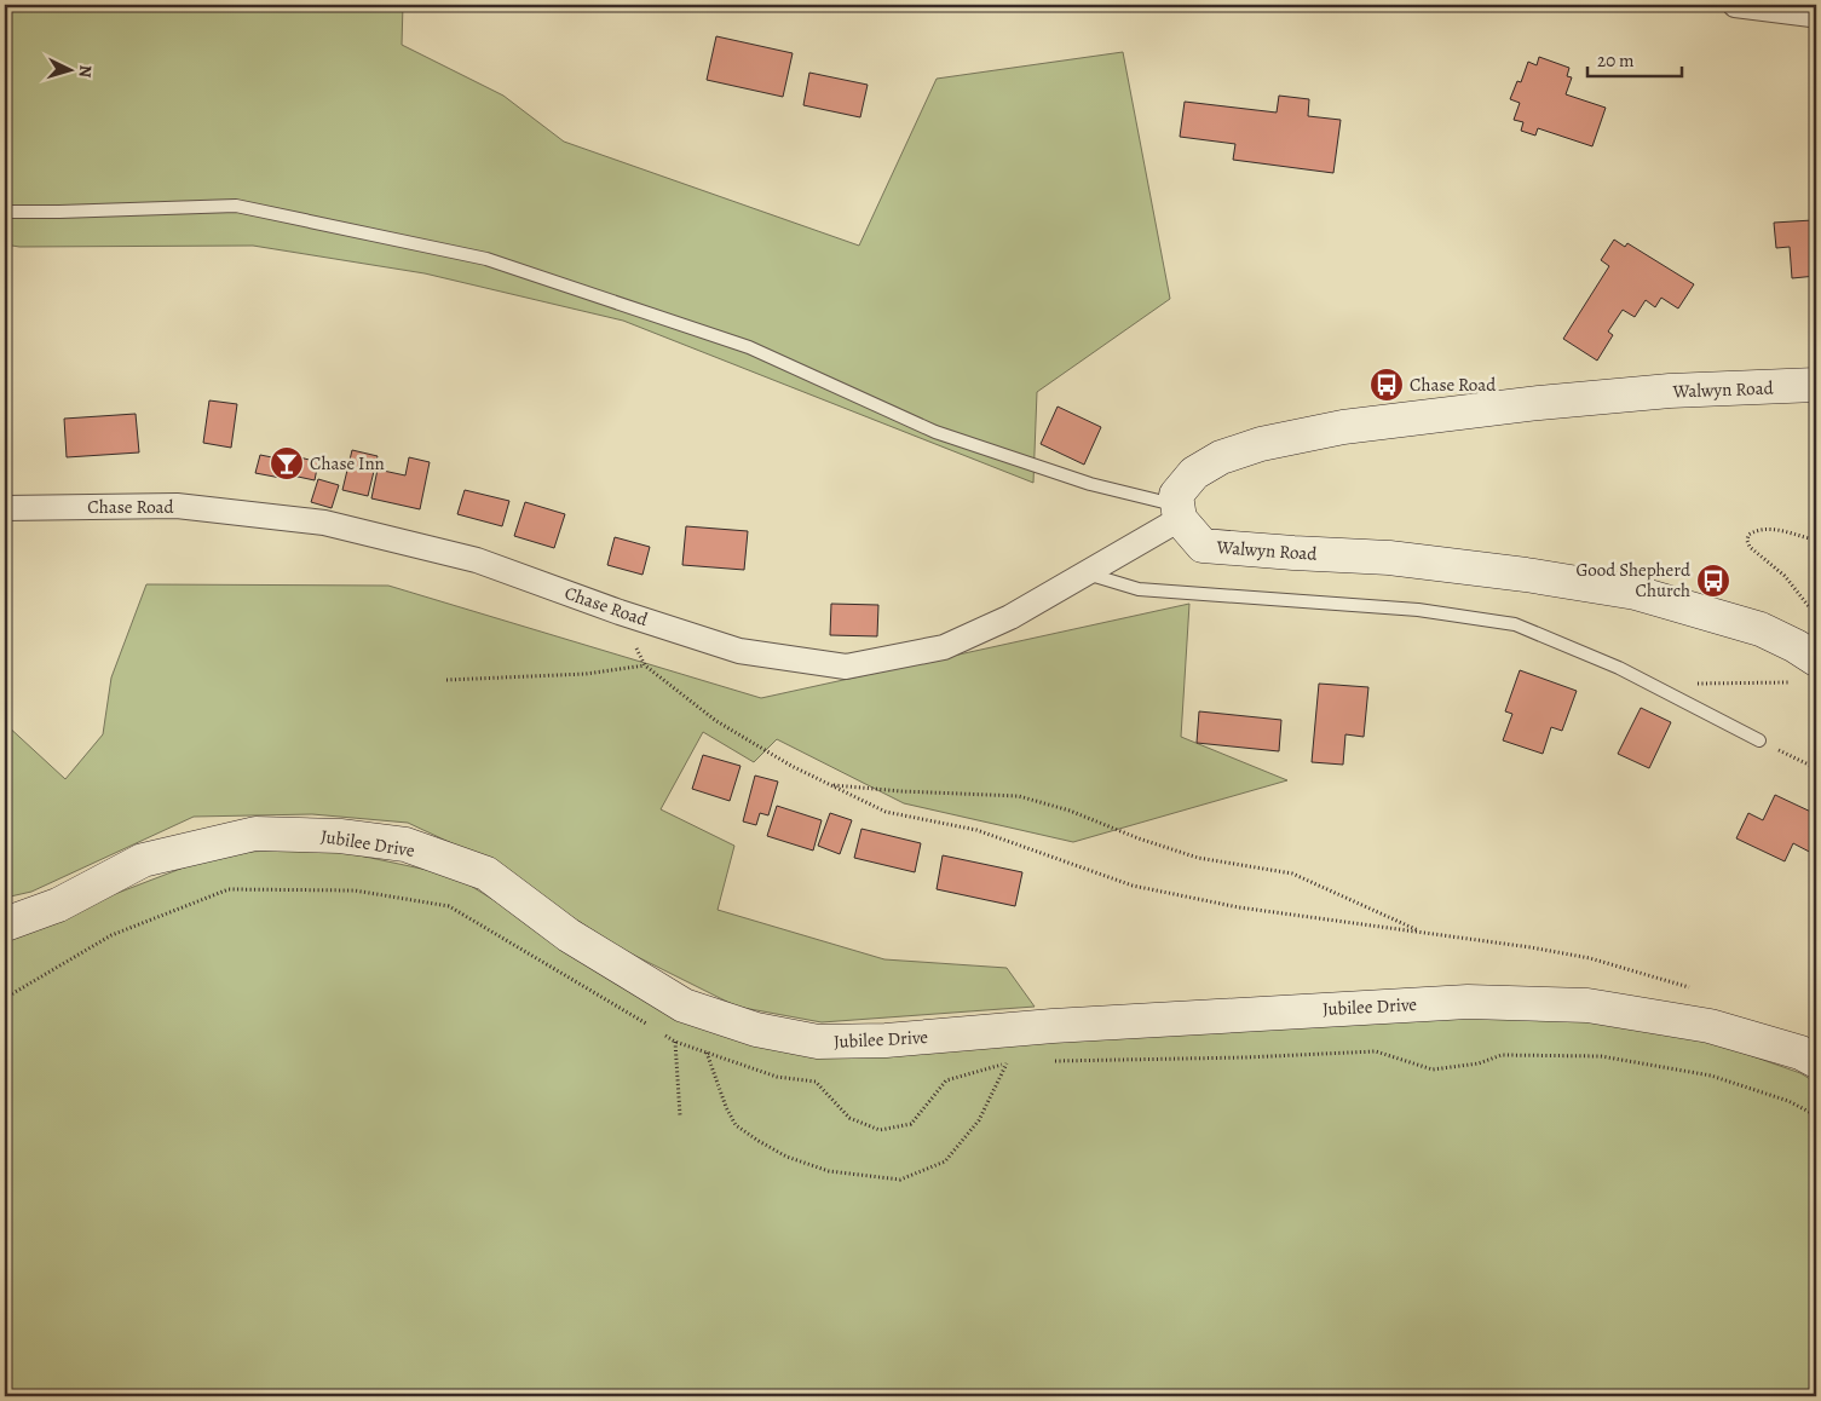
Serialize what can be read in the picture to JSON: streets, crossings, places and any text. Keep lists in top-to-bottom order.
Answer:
{
  "streets": {
    "main road": ["Walwyn Road", "Jubilee Drive"],
    "street": ["Chase Road"]
  },
  "crossings": [
    ["Walwyn Road", "Chase Road"]
  ],
  "places": {
    "bus stop": ["Chase Road", "Good Shepherd Church"],
    "bar": ["Chase Inn"]
  },
  "scale_bar": "20 m",
  "north": "right"
}
